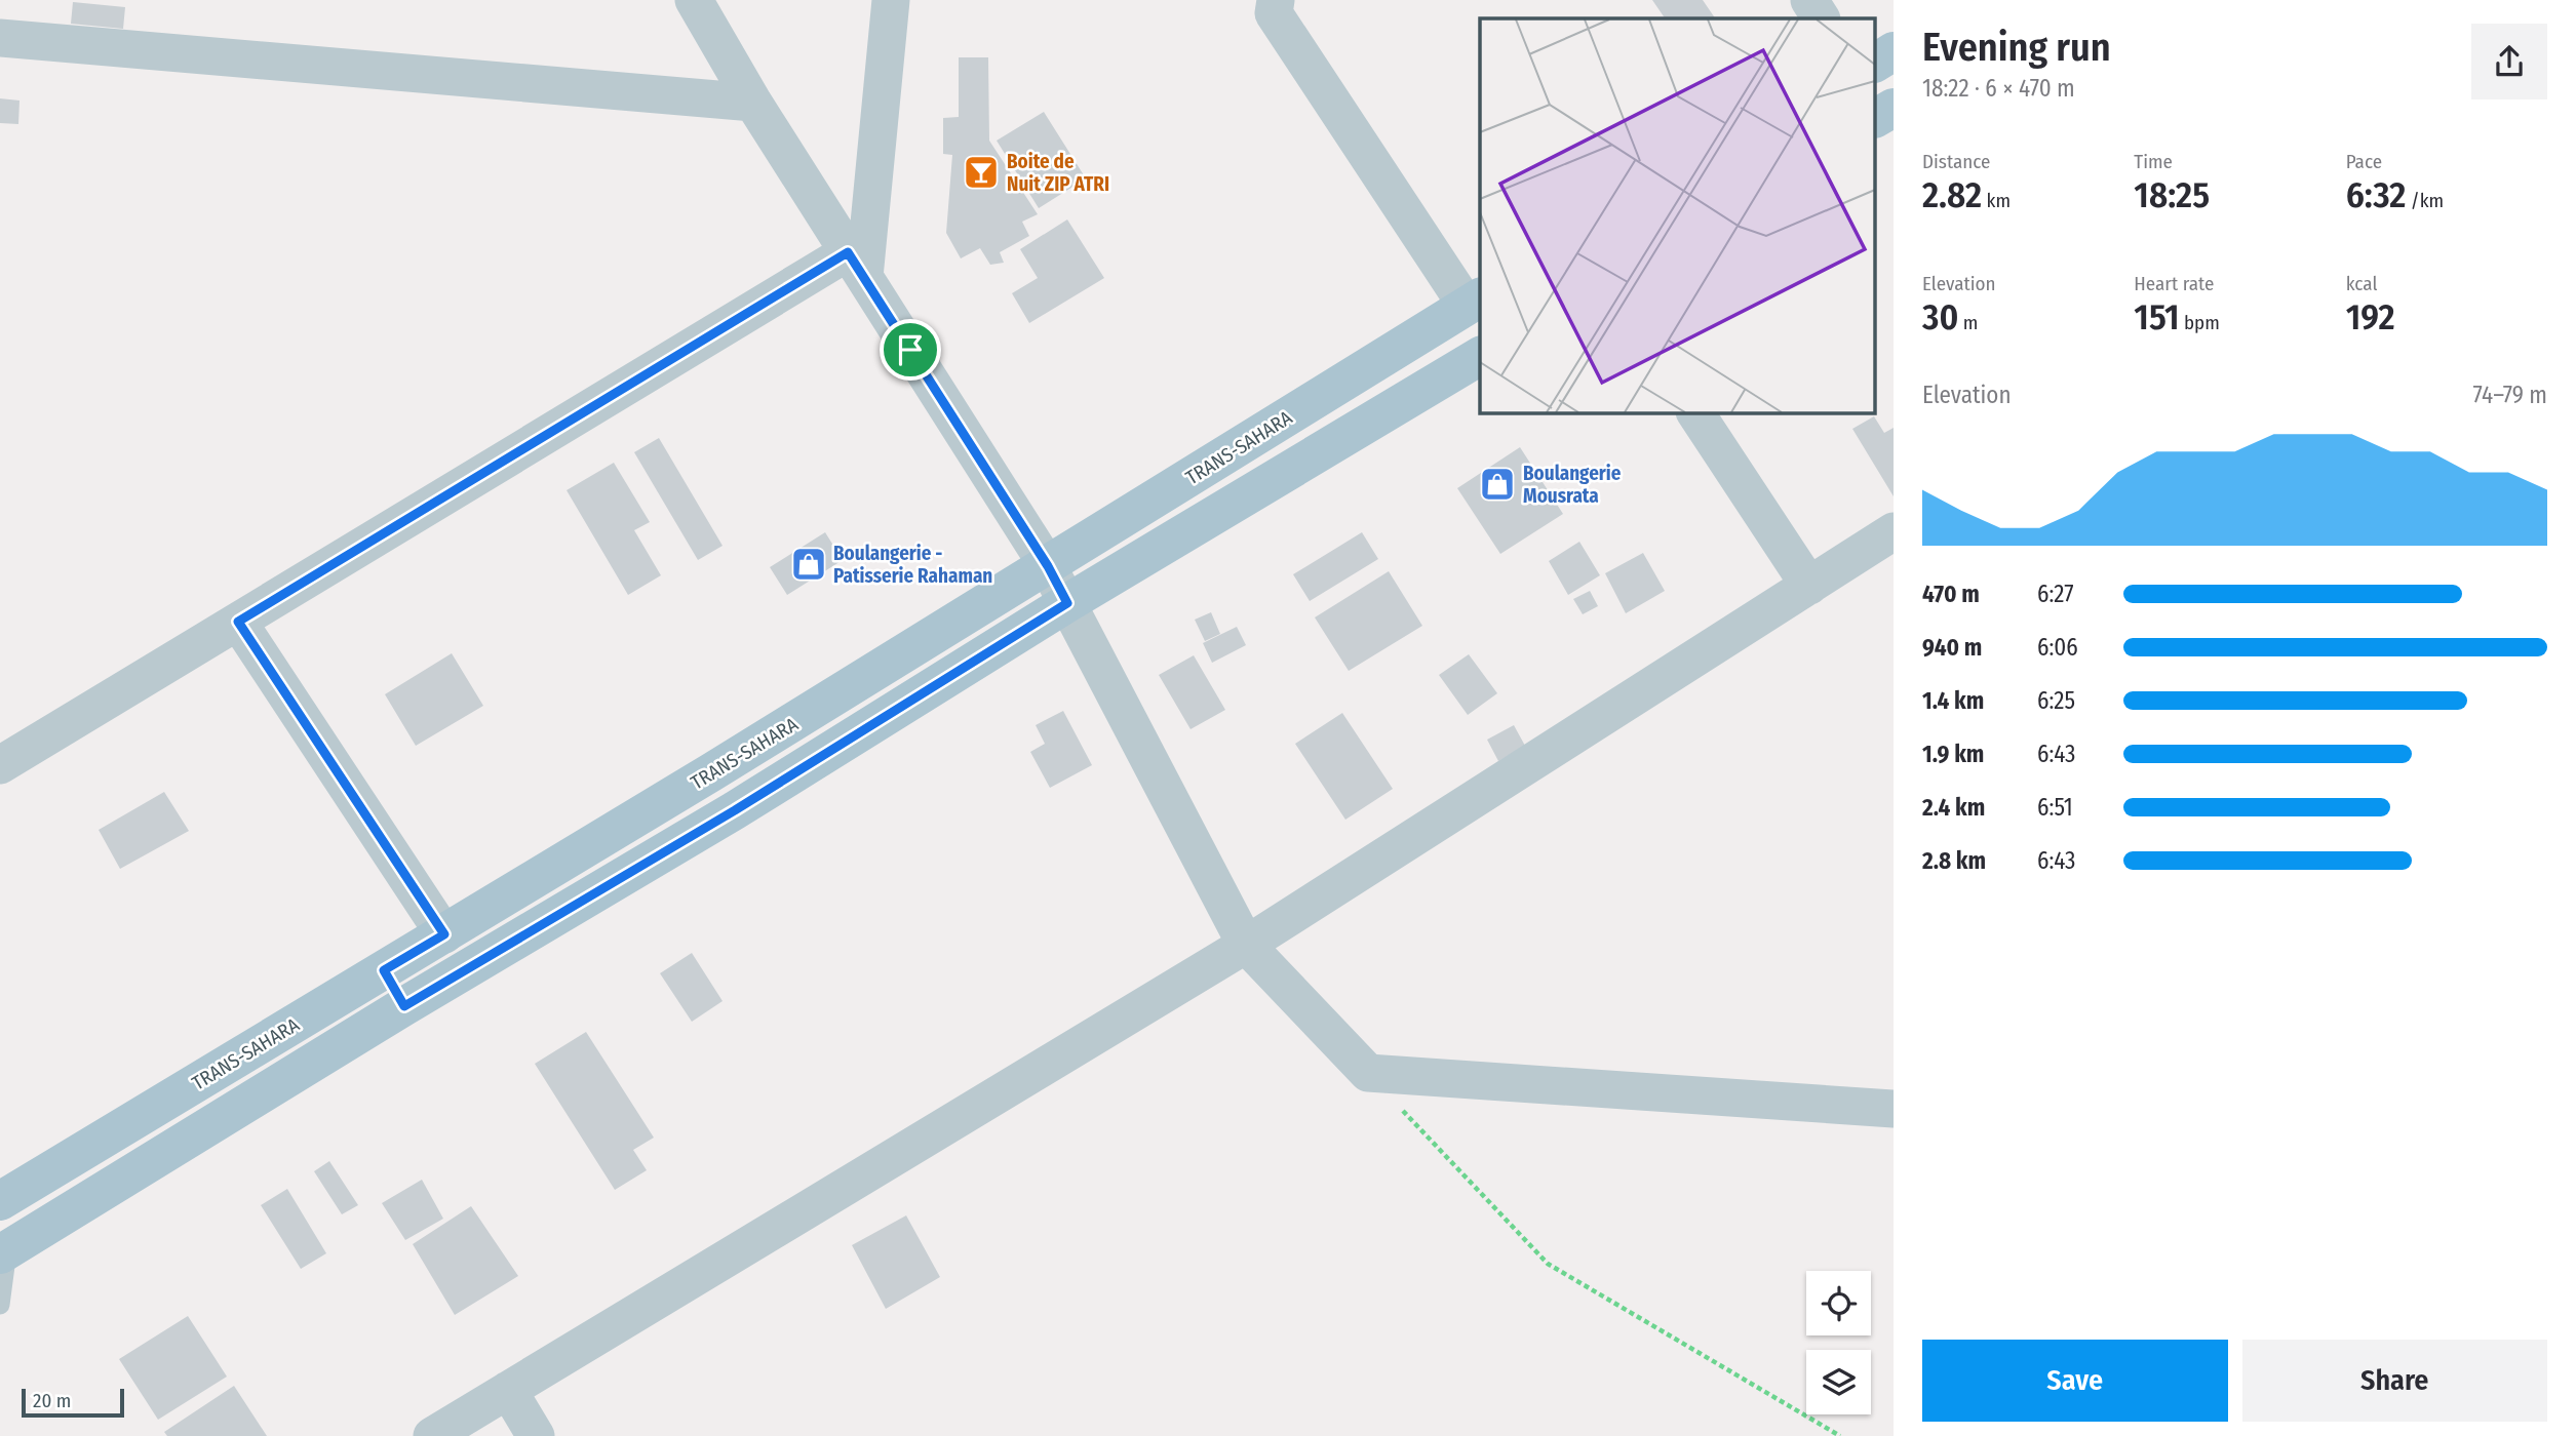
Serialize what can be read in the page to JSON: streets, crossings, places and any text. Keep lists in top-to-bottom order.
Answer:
{
  "streets": {
    "main road": ["TRANS-SAHARA"]
  },
  "places": {
    "bar": ["Boite de Nuit ZIP ATRI"],
    "shop": ["Boulangerie Mousrata", "Boulangerie - Patisserie Rahaman"]
  },
  "scale_bar": "20 m",
  "page": {
    "heading": ["Evening run", "18:22 · 6 × 470 m"],
    "stats": [
      ["Distance", "2.82 km"],
      ["Time", "18:25"],
      ["Pace", "6:32 /km"],
      ["Elevation", "30 m"],
      ["Heart rate", "151 bpm"],
      ["kcal", "192"]
    ],
    "chart": ["Elevation", "74–79 m"],
    "list": [
      {
        "name": "470 m",
        "note": "6:27"
      },
      {
        "name": "940 m",
        "note": "6:06"
      },
      {
        "name": "1.4 km",
        "note": "6:25"
      },
      {
        "name": "1.9 km",
        "note": "6:43"
      },
      {
        "name": "2.4 km",
        "note": "6:51"
      },
      {
        "name": "2.8 km",
        "note": "6:43"
      }
    ],
    "buttons": ["Save", "Share"],
    "scale": "20 m"
  }
}
